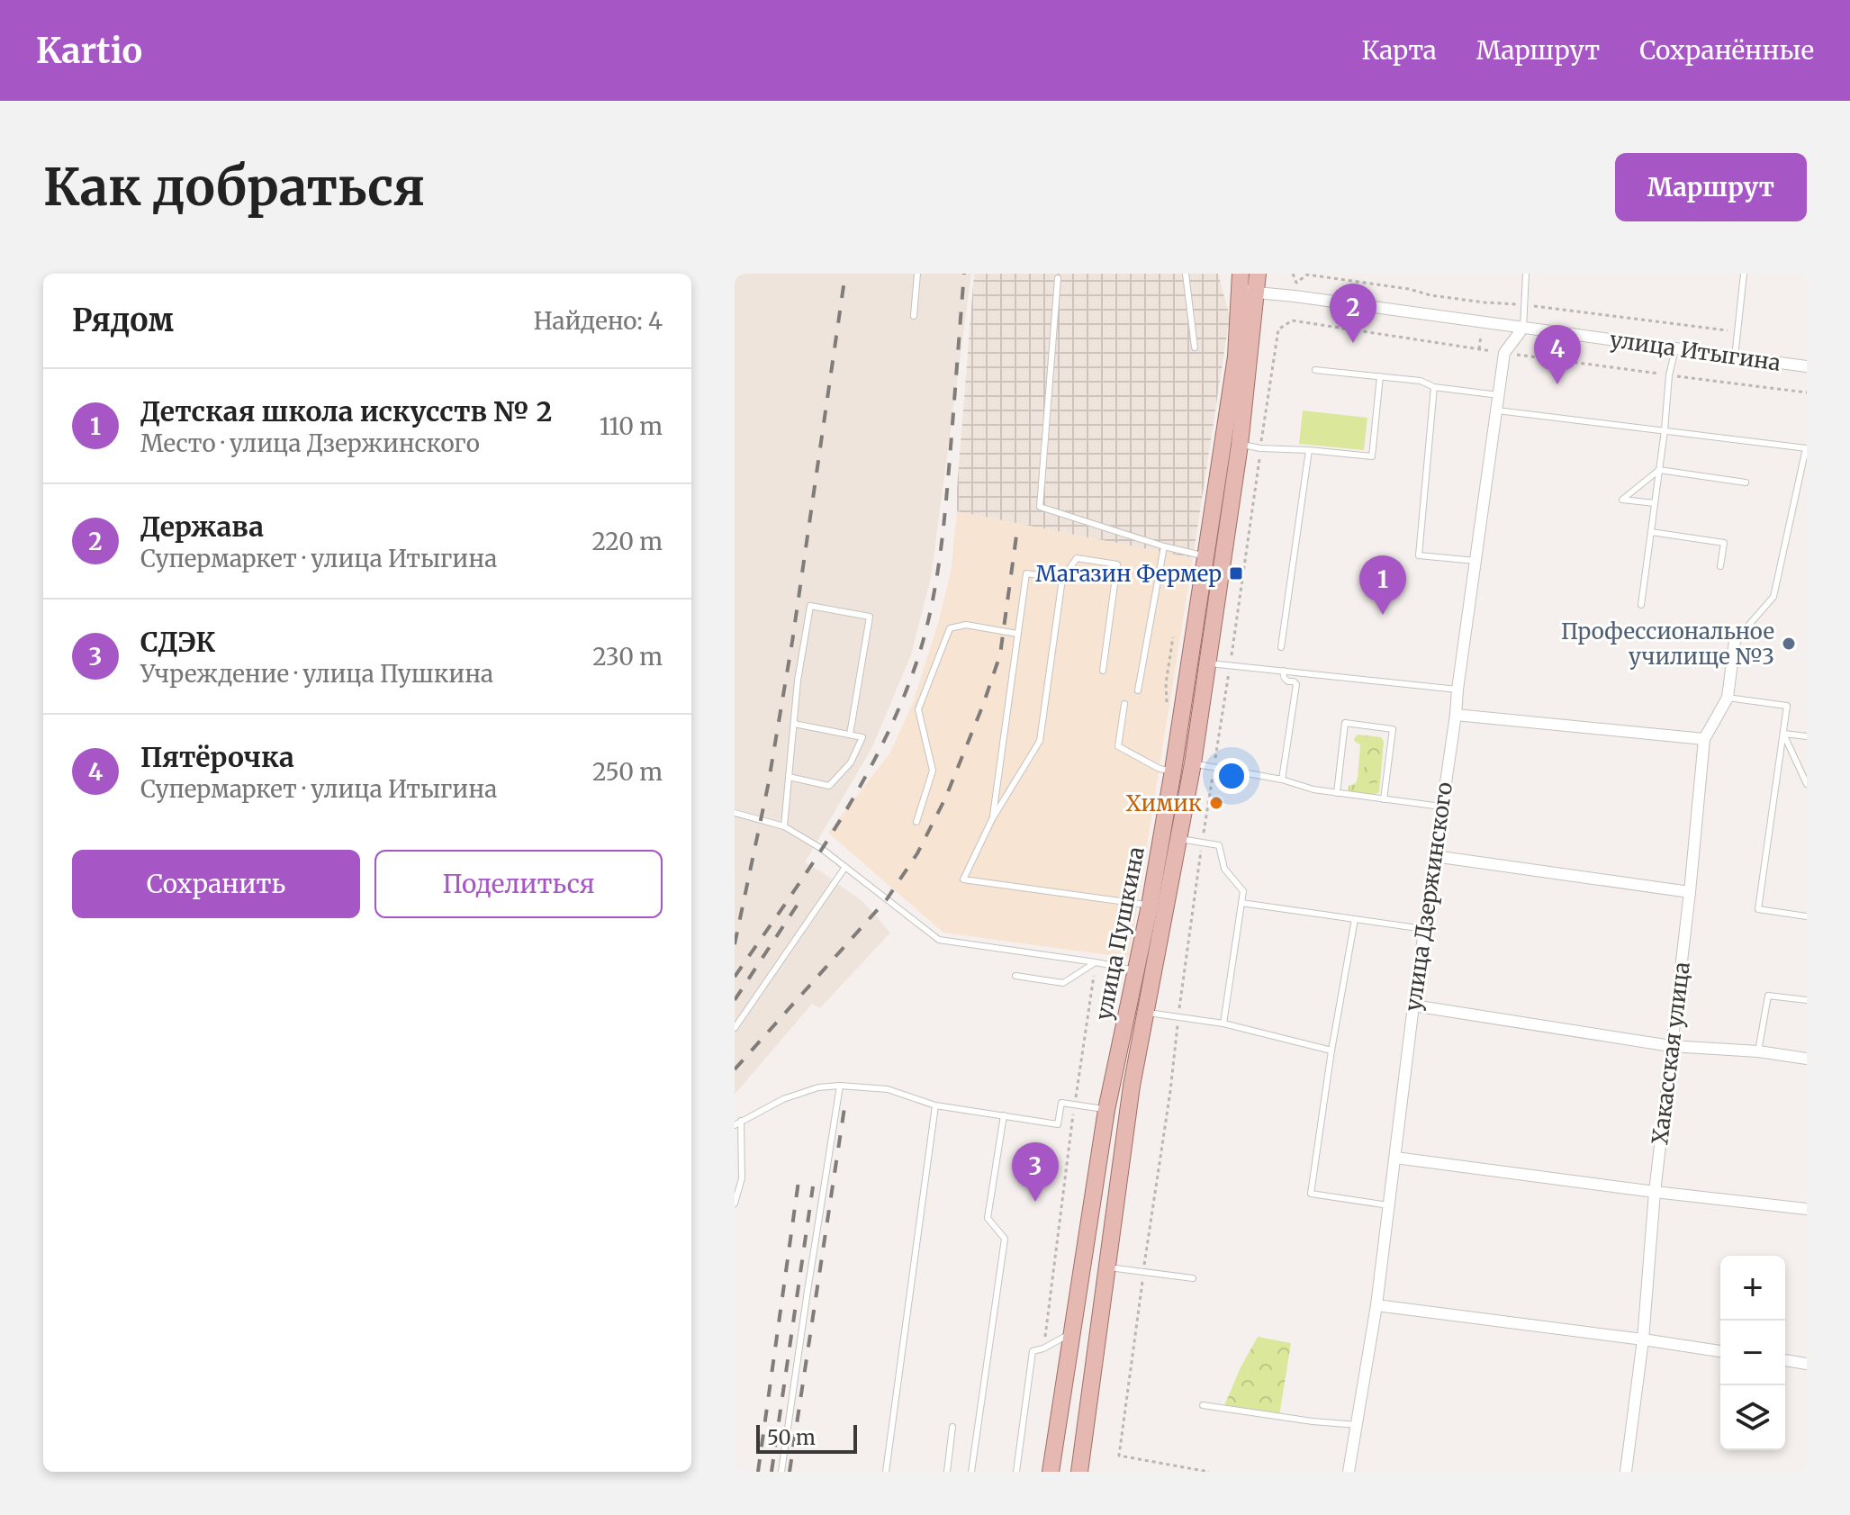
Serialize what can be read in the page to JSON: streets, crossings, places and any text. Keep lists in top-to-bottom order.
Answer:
{
  "streets": {
    "main road": ["улица Пушкина"],
    "street": ["улица Итыгина", "улица Дзержинского", "Хакасская улица"]
  },
  "crossings": [
    ["улица Итыгина", "улица Дзержинского"],
    ["улица Итыгина", "улица Пушкина"]
  ],
  "places": {
    "transit": ["Магазин Фермер"],
    "other": ["Профессиональное училище №3", "Химик"]
  },
  "scale_bar": "50 m",
  "page": {
    "header": "Kartio",
    "nav": ["Карта", "Маршрут", "Сохранённые"],
    "buttons": [
      "Маршрут",
      ["Сохранить", "Поделиться"]
    ],
    "title": "Как добраться",
    "heading": ["Рядом", "Найдено: 4"],
    "pins": [
      "2",
      "4",
      "1",
      "3"
    ],
    "list": [
      {
        "mark": "1",
        "name": "Детская школа искусств № 2",
        "note": "Место · улица Дзержинского",
        "value": "110 m"
      },
      {
        "mark": "2",
        "name": "Держава",
        "note": "Супермаркет · улица Итыгина",
        "value": "220 m"
      },
      {
        "mark": "3",
        "name": "СДЭК",
        "note": "Учреждение · улица Пушкина",
        "value": "230 m"
      },
      {
        "mark": "4",
        "name": "Пятёрочка",
        "note": "Супермаркет · улица Итыгина",
        "value": "250 m"
      }
    ],
    "map_buttons": ["+", "−"],
    "scale": "50 m"
  }
}
